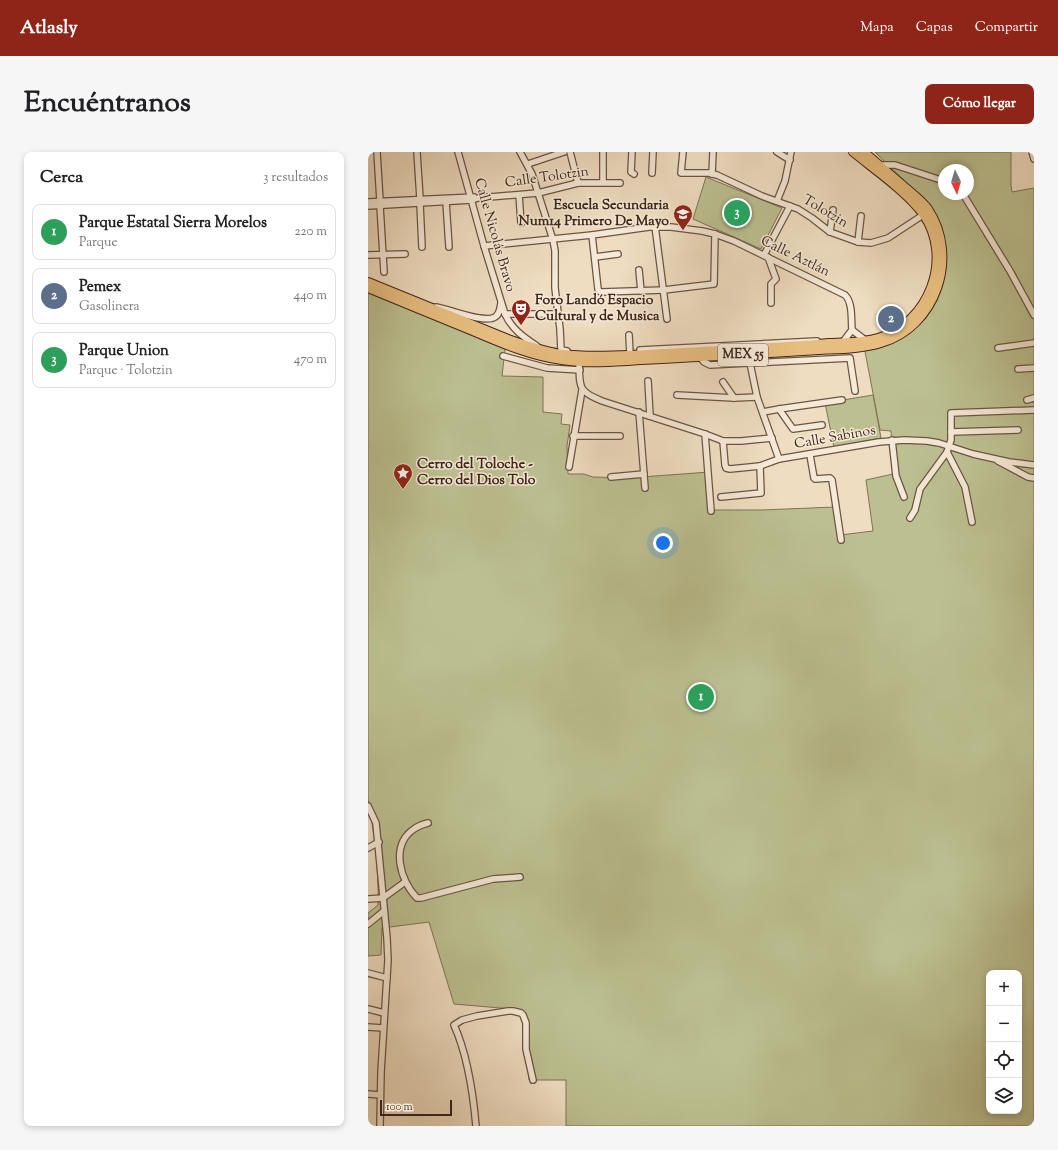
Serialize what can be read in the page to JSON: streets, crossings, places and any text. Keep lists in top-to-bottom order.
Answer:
{
  "streets": {
    "highway": ["MEX 55"],
    "street": [
      "Calle Tolotzin",
      "Tolotzin",
      "Calle Nicolás Bravo",
      "Calle Aztlán",
      "Calle Sabinos"
    ]
  },
  "crossings": [
    ["Calle Tolotzin", "Calle Nicolás Bravo"],
    ["Tolotzin", "MEX 55"],
    ["Calle Nicolás Bravo", "Calle Aztlán"],
    ["Calle Nicolás Bravo", "MEX 55"]
  ],
  "places": {
    "school or university": ["Escuela Secundaria Num14 Primero De Mayo"],
    "theatre": ["Foro Landó Espacio Cultural y de Musica"],
    "place": ["Cerro del Toloche - Cerro del Dios Tolo"]
  },
  "scale_bar": "100 m",
  "north": "bottom",
  "page": {
    "header": "Atlasly",
    "nav": ["Mapa", "Capas", "Compartir"],
    "title": "Encuéntranos",
    "buttons": "Cómo llegar",
    "heading": ["Cerca", "3 resultados"],
    "pins": ["3", "2", "1"],
    "list": [
      {
        "mark": "1",
        "name": "Parque Estatal Sierra Morelos",
        "note": "Parque",
        "value": "220 m"
      },
      {
        "mark": "2",
        "name": "Pemex",
        "note": "Gasolinera",
        "value": "440 m"
      },
      {
        "mark": "3",
        "name": "Parque Union",
        "note": "Parque · Tolotzin",
        "value": "470 m"
      }
    ],
    "map_buttons": ["+", "−"],
    "scale": "100 m"
  }
}
